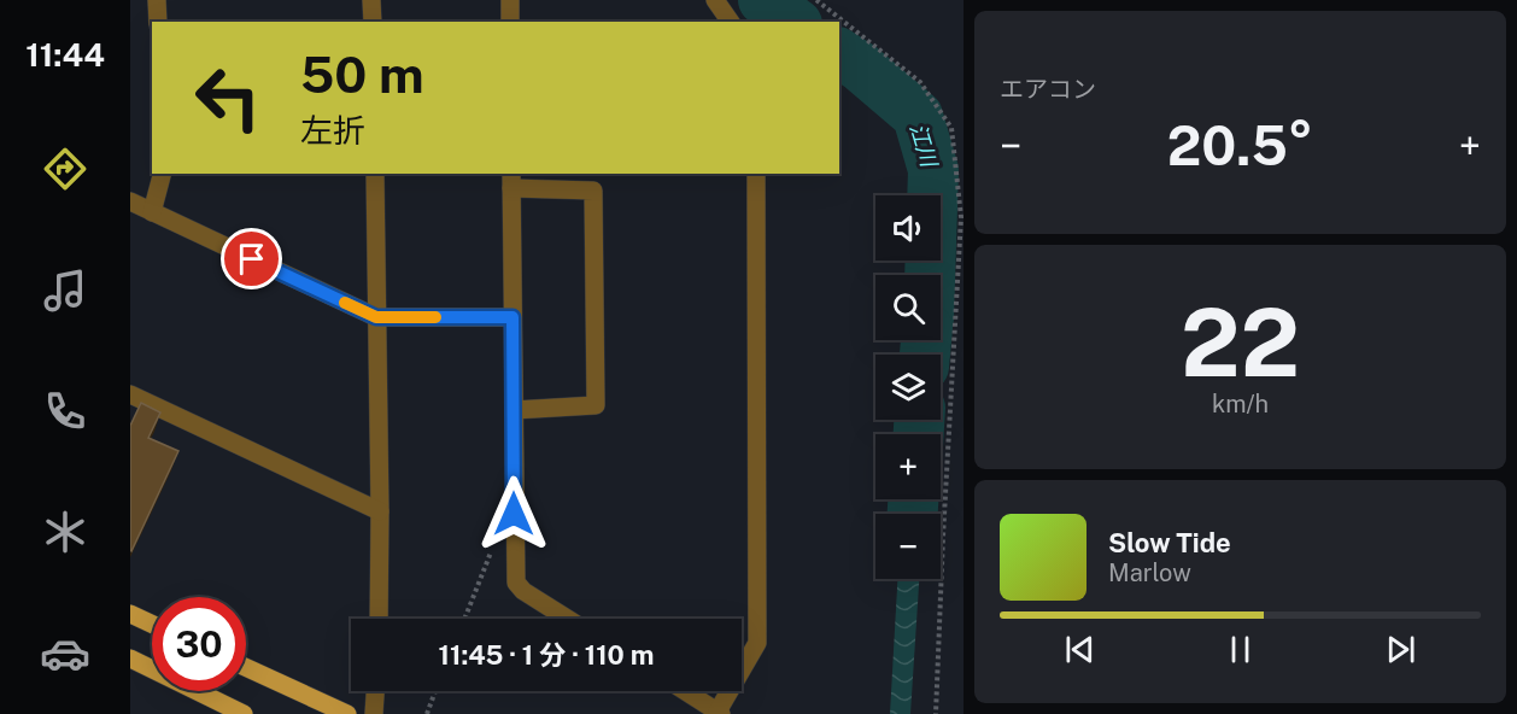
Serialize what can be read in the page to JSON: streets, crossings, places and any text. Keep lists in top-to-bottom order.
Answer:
{
  "water": ["江川"],
  "page": {
    "tabs": "11:44",
    "tile": [
      "エアコン",
      ["22", "km/h"]
    ],
    "turn": ["50 m", "左折"],
    "heat": ["−", "20.5°", "+"],
    "map_buttons": ["+", "−"],
    "song": ["Slow Tide", "Marlow"],
    "limit": "30",
    "trip": "11:45 · 1 分 · 110 m"
  }
}
